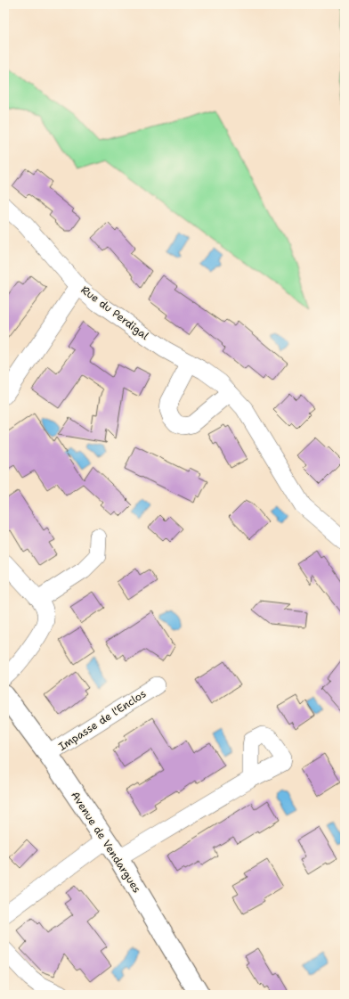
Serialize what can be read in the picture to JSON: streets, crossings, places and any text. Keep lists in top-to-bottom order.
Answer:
{
  "streets": {
    "street": ["Rue du Perdigal", "Impasse de l'Enclos", "Avenue de Vendargues"]
  },
  "crossings": [
    ["Impasse de l'Enclos", "Avenue de Vendargues"]
  ]
}
